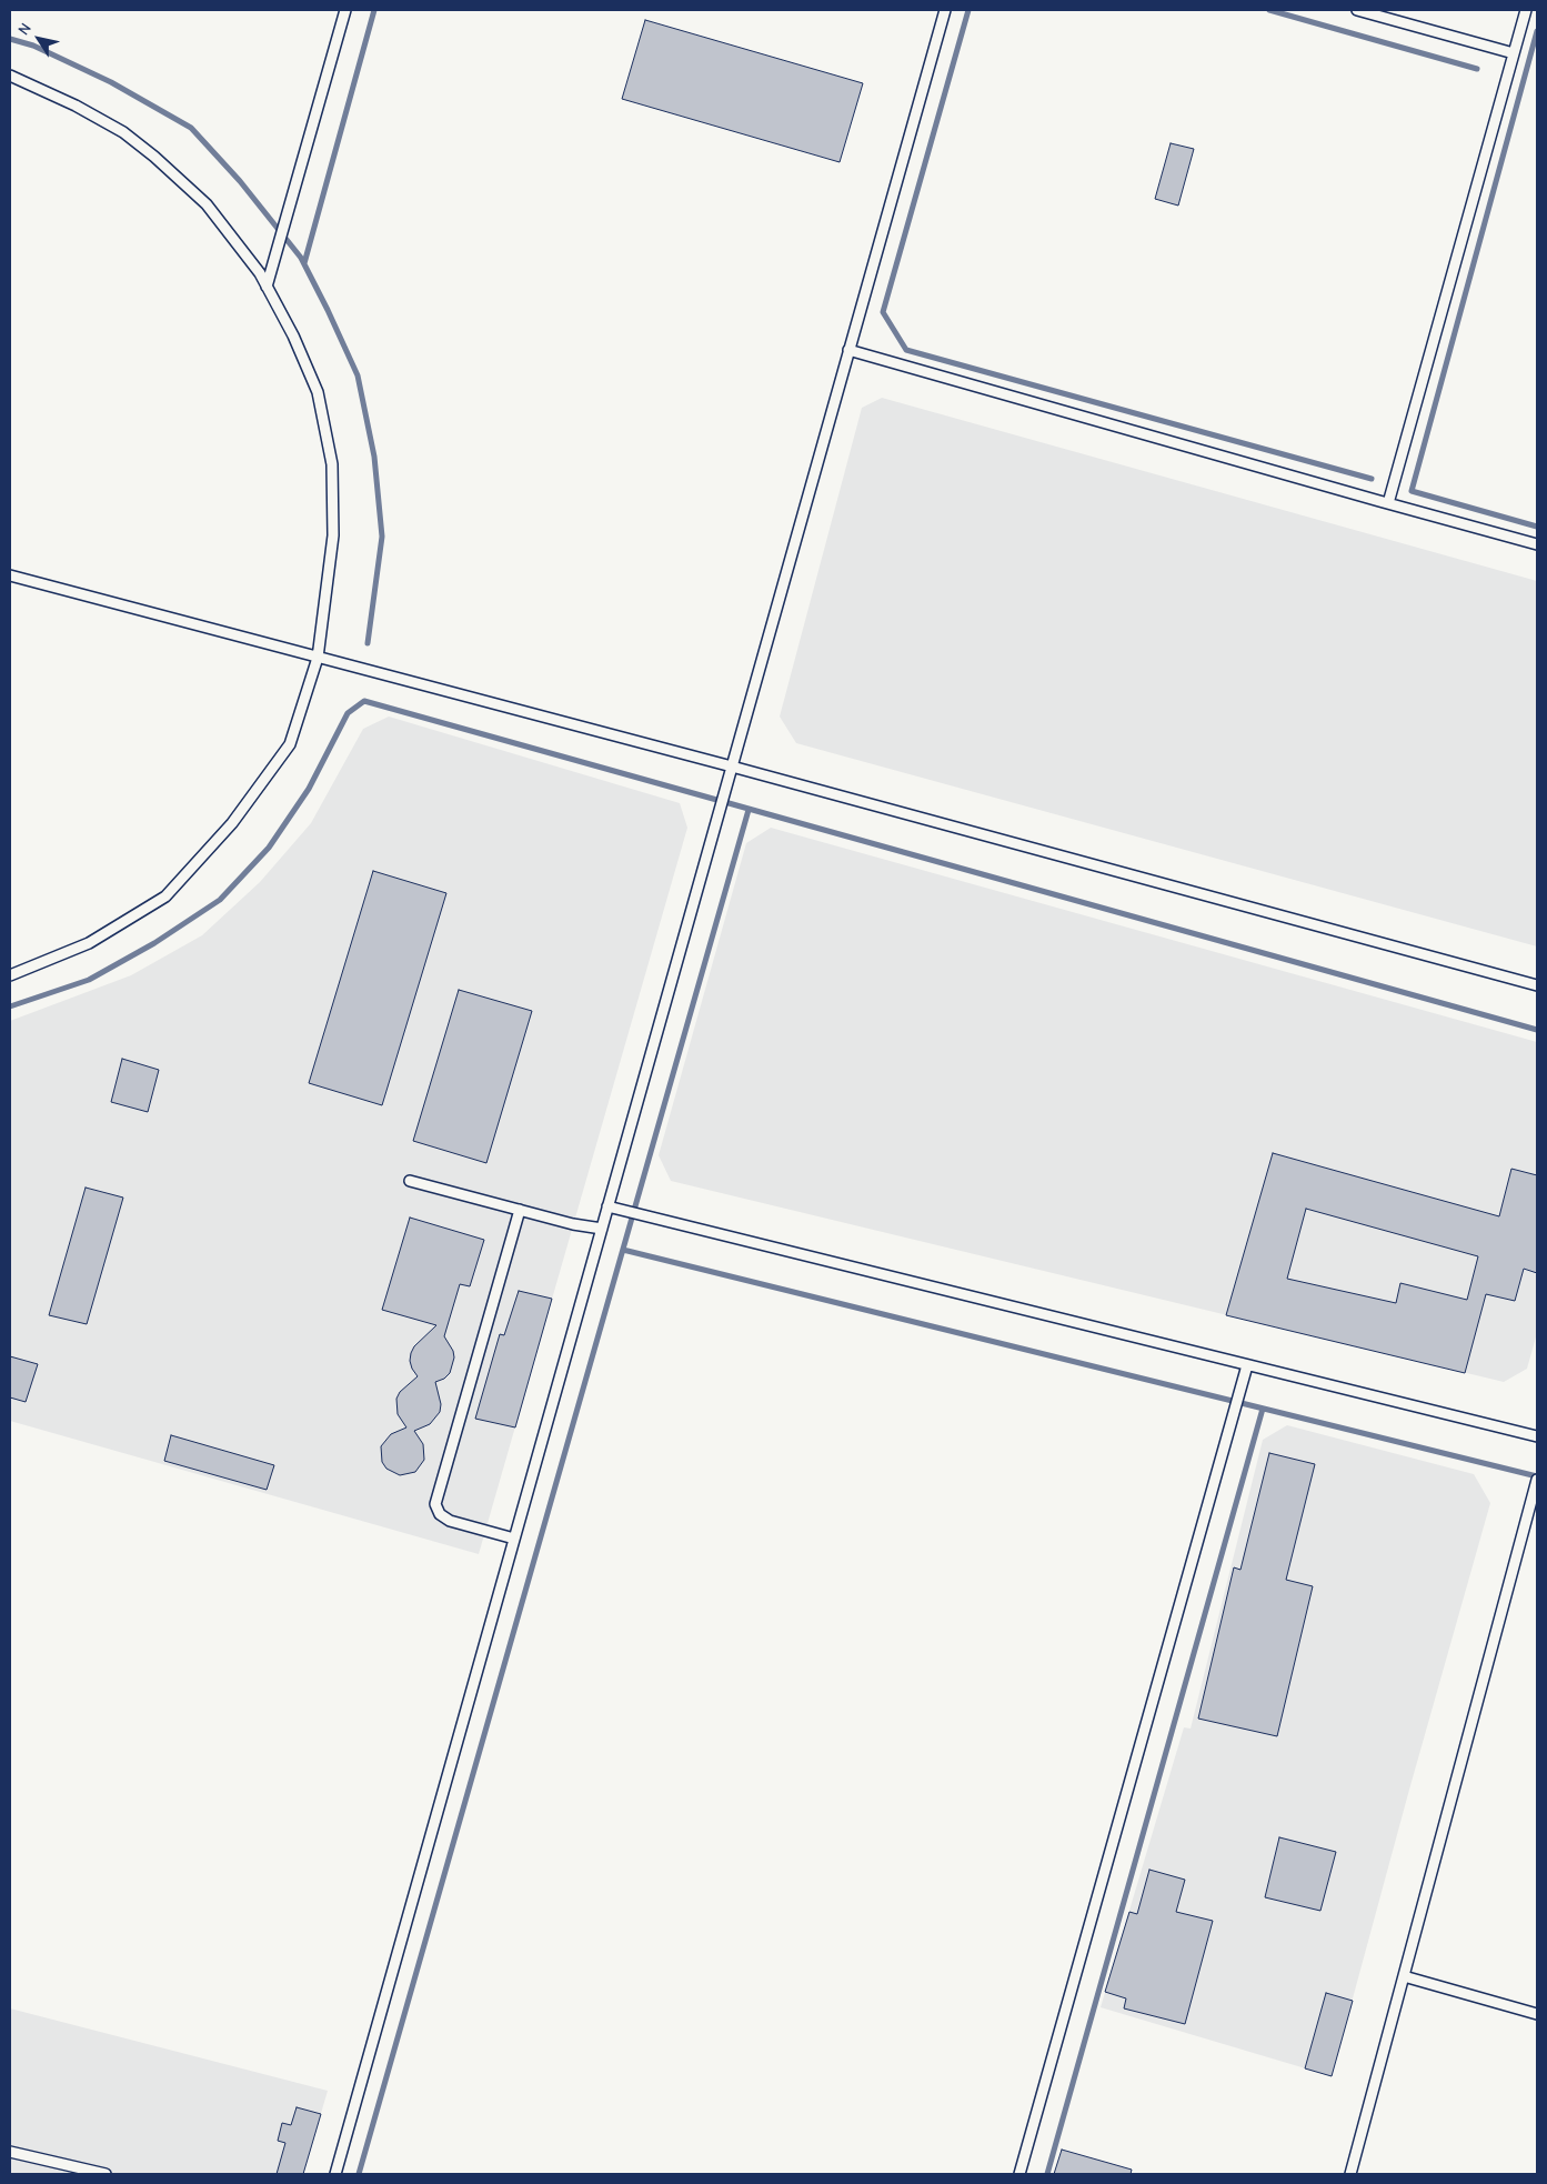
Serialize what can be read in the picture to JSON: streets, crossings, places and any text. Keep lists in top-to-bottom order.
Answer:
{
  "north": "top left"
}
